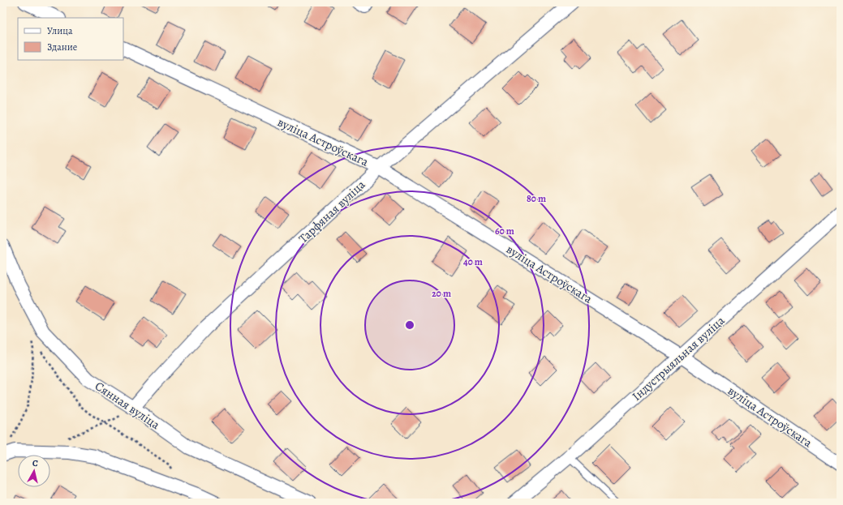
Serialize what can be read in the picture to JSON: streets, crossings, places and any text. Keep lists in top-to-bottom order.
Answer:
{
  "streets": {
    "street": [
      "вуліца Астроўскага",
      "Тарфяная вуліца",
      "Індустрыяльная вуліца",
      "Сянная вуліца"
    ]
  },
  "crossings": [
    ["вуліца Астроўскага", "Тарфяная вуліца"],
    ["вуліца Астроўскага", "Індустрыяльная вуліца"],
    ["Тарфяная вуліца", "Сянная вуліца"]
  ],
  "legend": ["Улица", "Здание"],
  "north": "top",
  "rings": [
    "80 m",
    "60 m",
    "40 m",
    "20 m"
  ]
}
